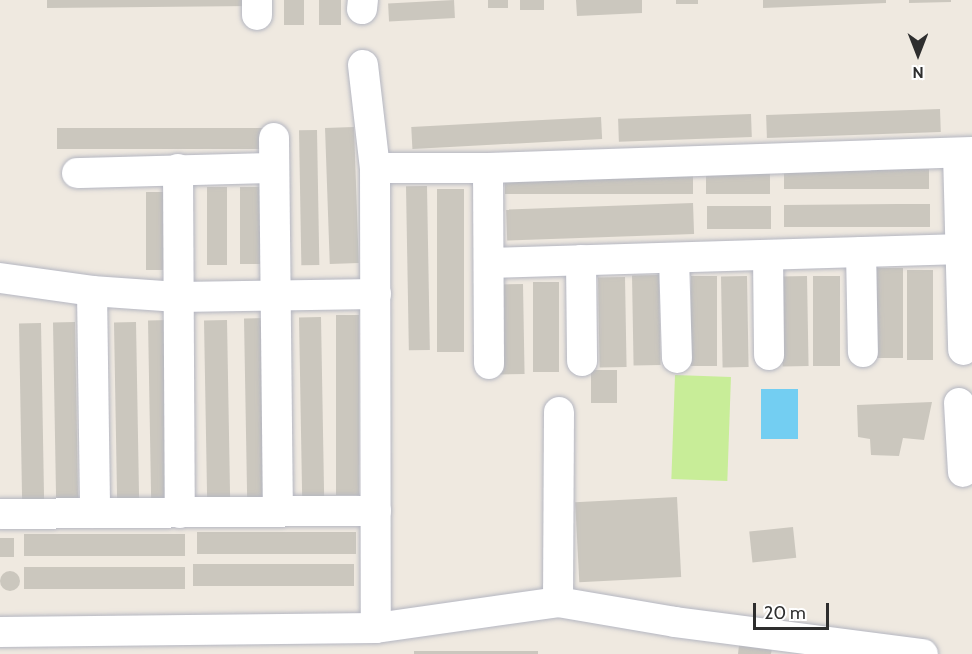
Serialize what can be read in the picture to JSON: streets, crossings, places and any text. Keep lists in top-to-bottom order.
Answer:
{
  "scale_bar": "20 m",
  "north": "bottom"
}
